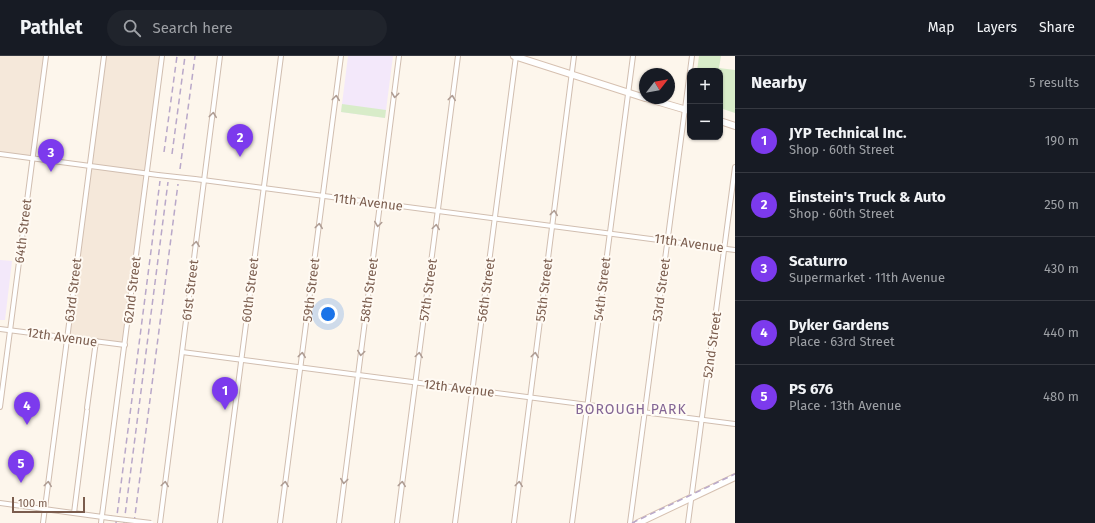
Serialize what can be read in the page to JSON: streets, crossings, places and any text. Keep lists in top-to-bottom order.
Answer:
{
  "streets": {
    "street": [
      "11th Avenue",
      "64th Street",
      "54th Street",
      "63rd Street",
      "62nd Street",
      "61st Street",
      "60th Street",
      "59th Street",
      "58th Street",
      "57th Street",
      "56th Street",
      "55th Street",
      "53rd Street",
      "12th Avenue",
      "52nd Street"
    ]
  },
  "crossings": [
    ["11th Avenue", "64th Street"],
    ["11th Avenue", "54th Street"],
    ["11th Avenue", "63rd Street"],
    ["11th Avenue", "62nd Street"],
    ["11th Avenue", "61st Street"],
    ["11th Avenue", "60th Street"],
    ["11th Avenue", "59th Street"],
    ["11th Avenue", "58th Street"],
    ["11th Avenue", "57th Street"],
    ["11th Avenue", "56th Street"],
    ["11th Avenue", "55th Street"],
    ["11th Avenue", "53rd Street"],
    ["11th Avenue", "52nd Street"],
    ["64th Street", "12th Avenue"],
    ["54th Street", "12th Avenue"],
    ["63rd Street", "12th Avenue"],
    ["62nd Street", "12th Avenue"],
    ["61st Street", "12th Avenue"],
    ["60th Street", "12th Avenue"],
    ["59th Street", "12th Avenue"],
    ["58th Street", "12th Avenue"],
    ["57th Street", "12th Avenue"],
    ["56th Street", "12th Avenue"],
    ["55th Street", "12th Avenue"],
    ["53rd Street", "12th Avenue"],
    ["12th Avenue", "52nd Street"]
  ],
  "one_way": [
    "61st Street",
    "59th Street",
    "58th Street",
    "57th Street",
    "55th Street"
  ],
  "districts": ["BOROUGH PARK"],
  "scale_bar": "100 m",
  "north": "top right",
  "page": {
    "header": "Pathlet",
    "search": "Search here",
    "nav": ["Map", "Layers", "Share"],
    "heading": ["Nearby", "5 results"],
    "map_buttons": ["+", "−"],
    "list": [
      {
        "mark": "1",
        "name": "JYP Technical Inc.",
        "note": "Shop · 60th Street",
        "value": "190 m"
      },
      {
        "mark": "2",
        "name": "Einstein's Truck & Auto",
        "note": "Shop · 60th Street",
        "value": "250 m"
      },
      {
        "mark": "3",
        "name": "Scaturro",
        "note": "Supermarket · 11th Avenue",
        "value": "430 m"
      },
      {
        "mark": "4",
        "name": "Dyker Gardens",
        "note": "Place · 63rd Street",
        "value": "440 m"
      },
      {
        "mark": "5",
        "name": "PS 676",
        "note": "Place · 13th Avenue",
        "value": "480 m"
      }
    ],
    "pins": [
      "2",
      "3",
      "1",
      "4",
      "5"
    ],
    "scale": "100 m"
  }
}
